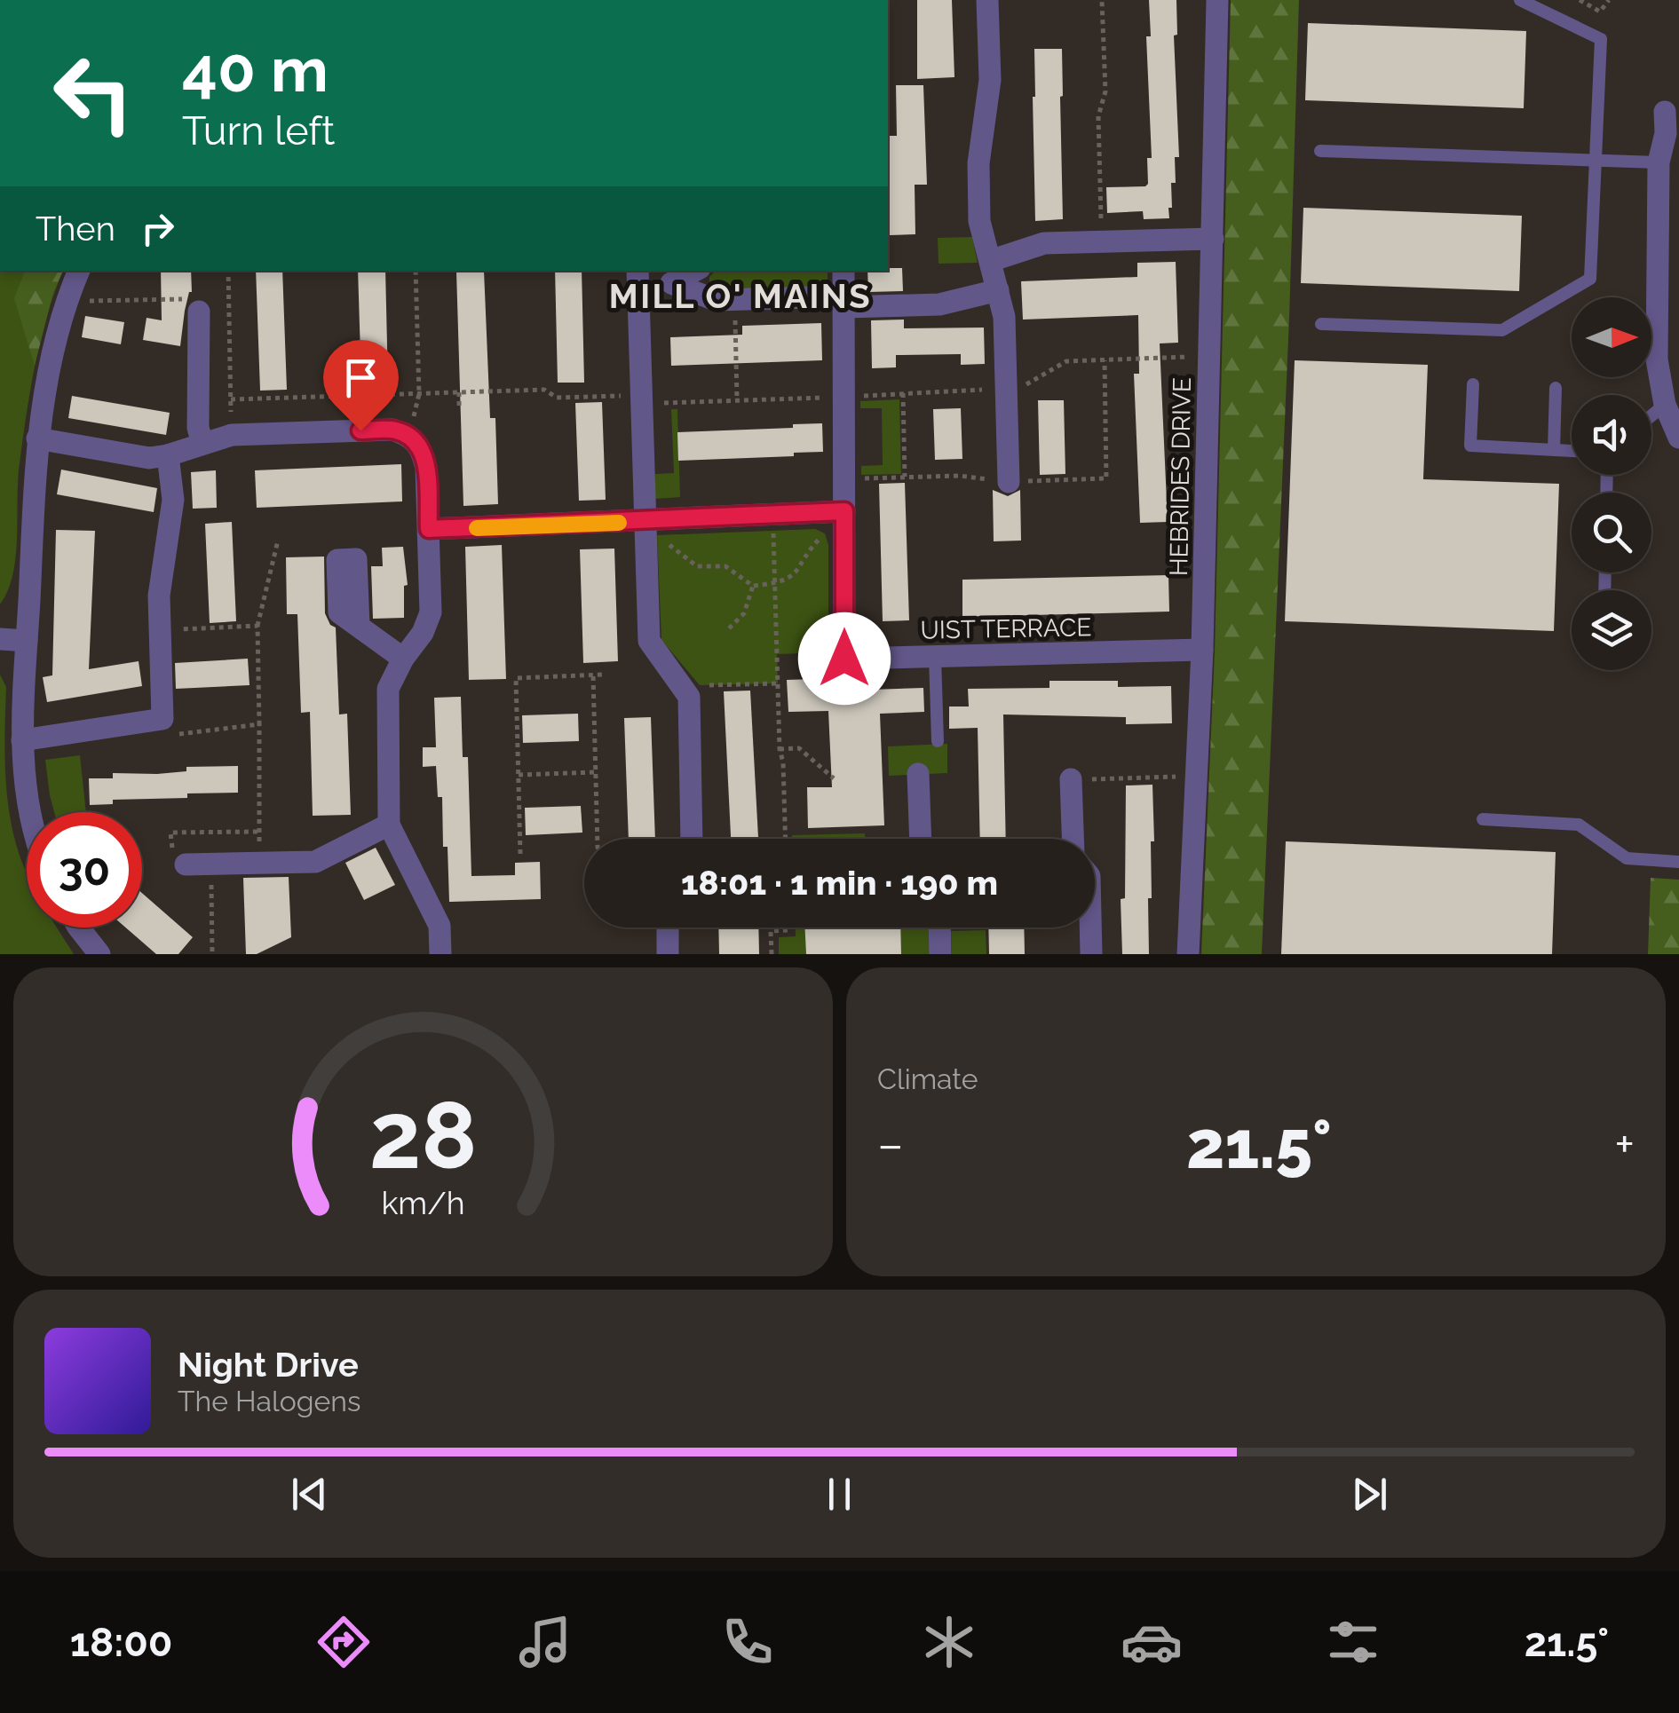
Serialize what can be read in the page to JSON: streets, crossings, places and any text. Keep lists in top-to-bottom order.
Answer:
{
  "streets": {
    "street": ["HEBRIDES DRIVE", "UIST TERRACE"]
  },
  "crossings": [
    ["HEBRIDES DRIVE", "UIST TERRACE"]
  ],
  "districts": ["MILL O' MAINS"],
  "north": "right",
  "page": {
    "turn": ["40 m", "Turn left"],
    "then": "Then",
    "limit": "30",
    "trip": "18:01 · 1 min · 190 m",
    "tile": "Climate",
    "heat": ["−", "21.5°", "+"],
    "song": ["Night Drive", "The Halogens"],
    "tabs": ["18:00", "21.5°"],
    "gauge": ["28", "km/h"]
  }
}
